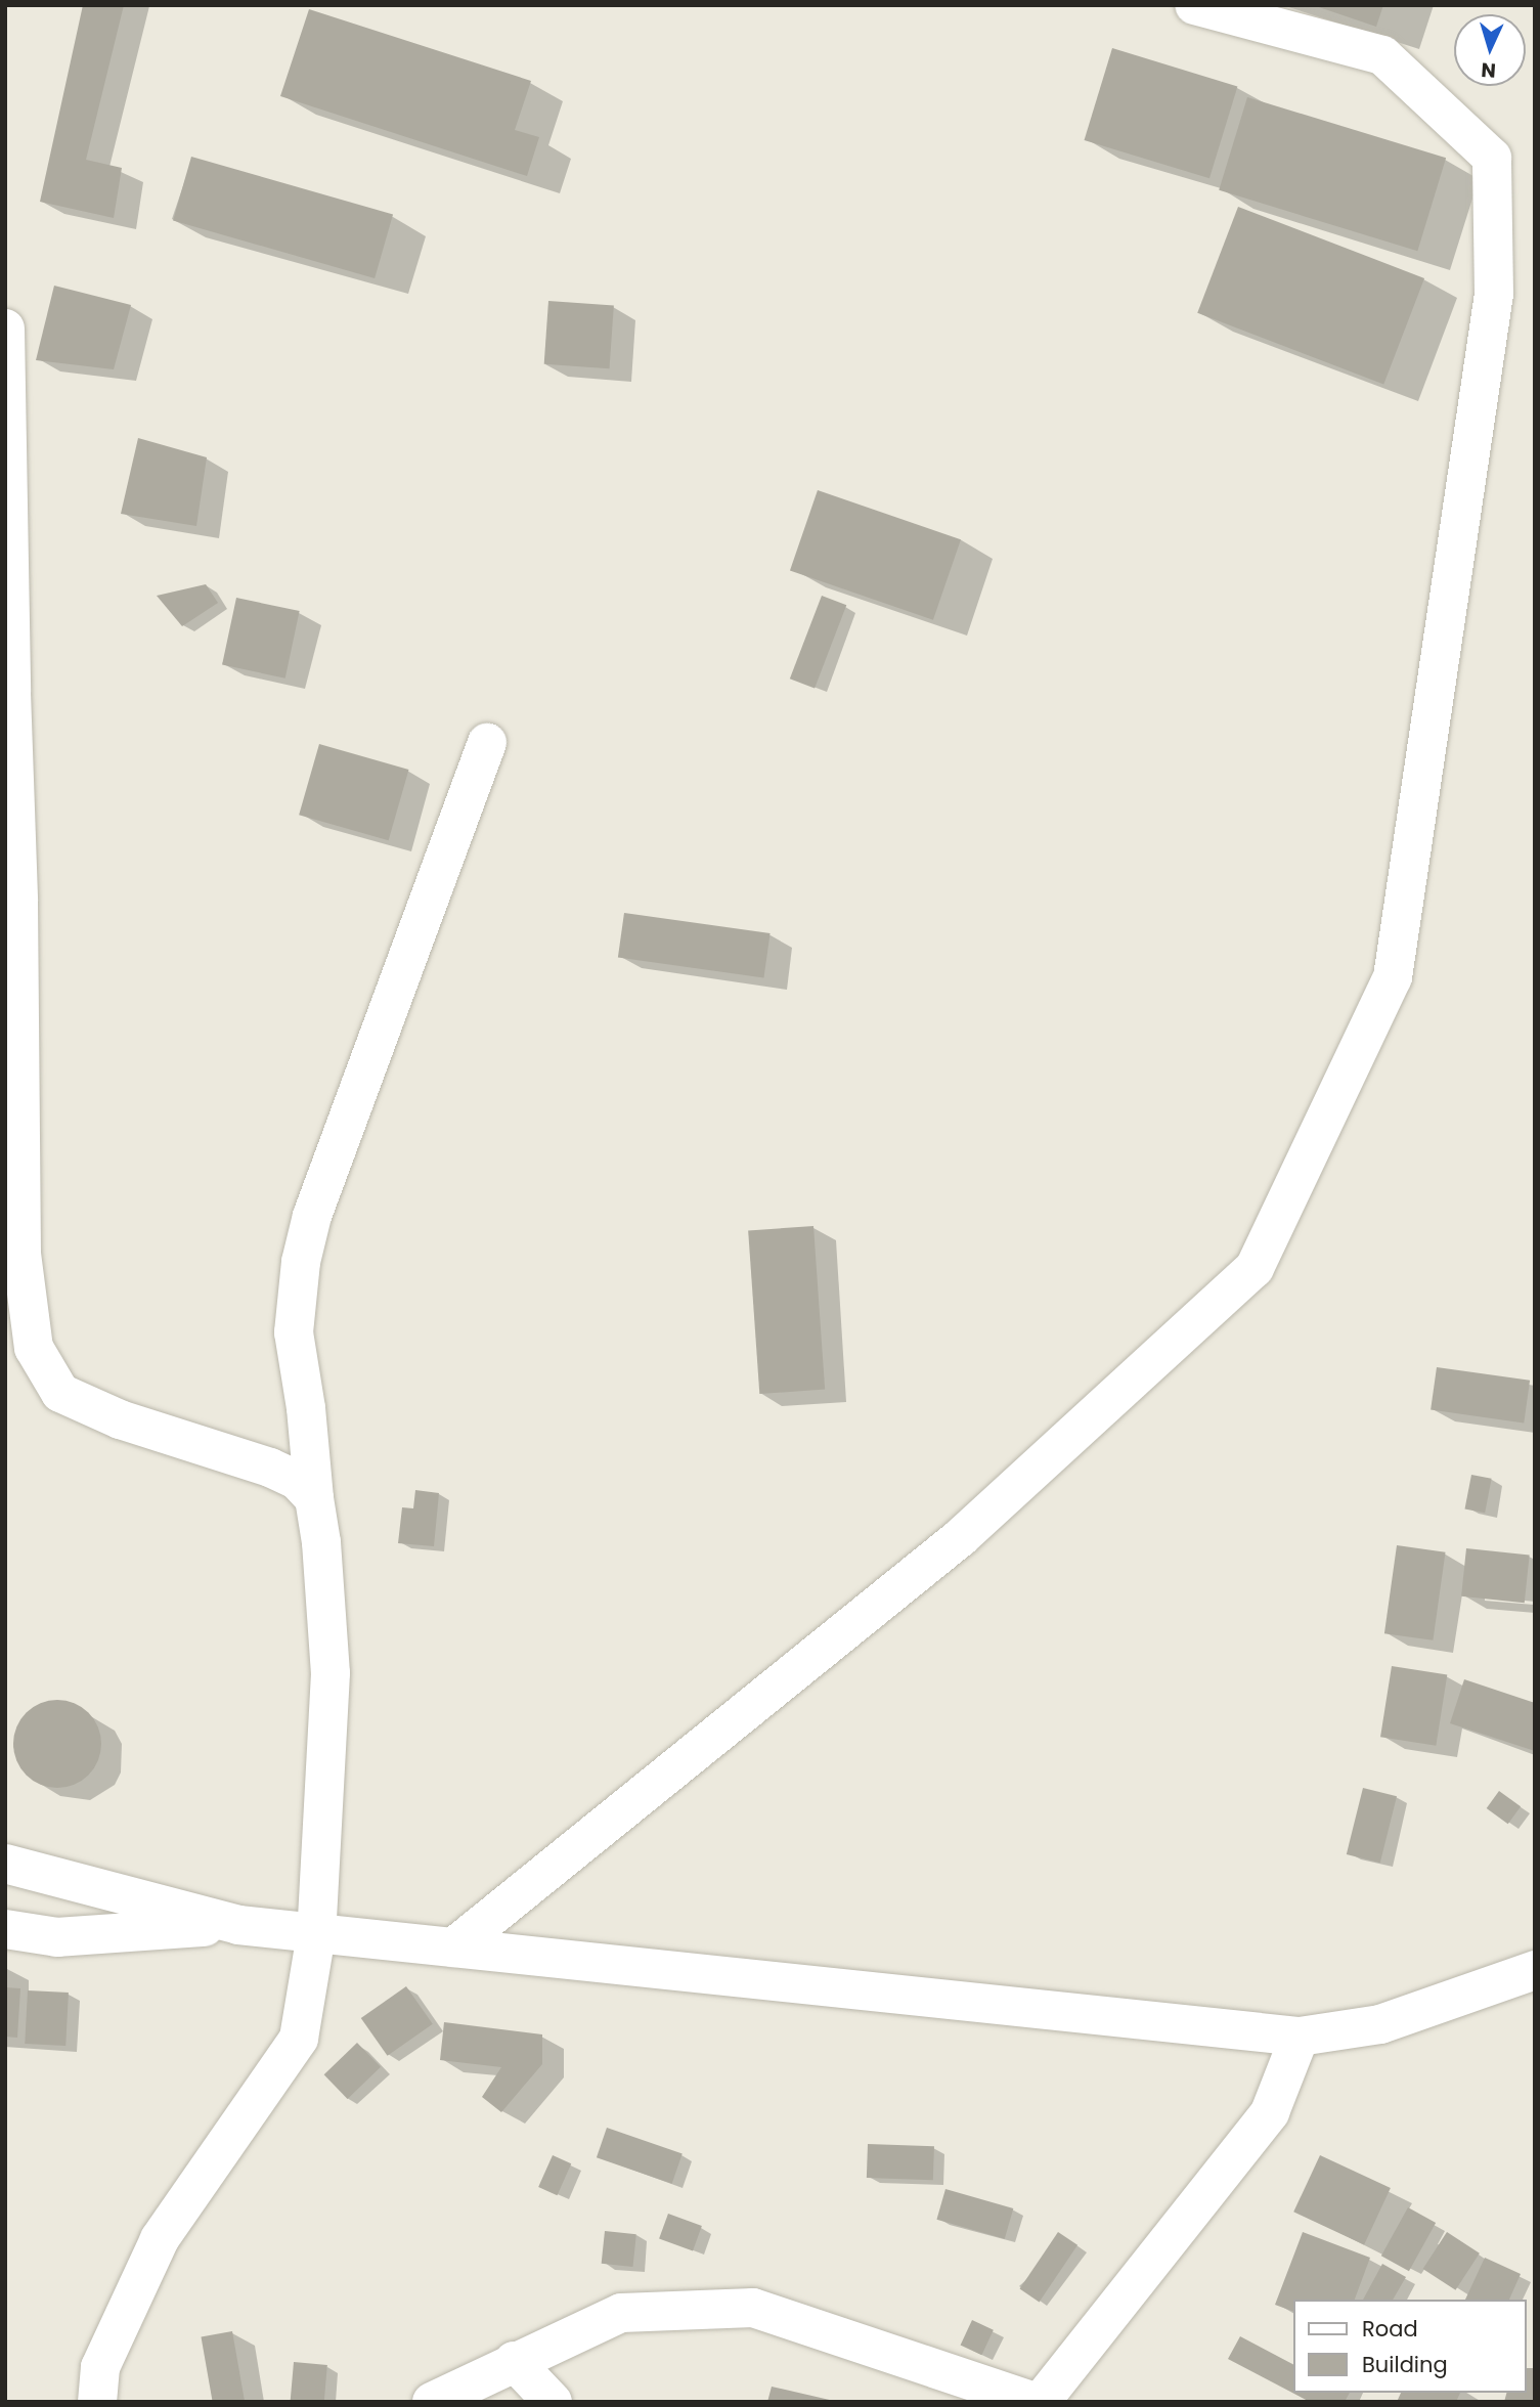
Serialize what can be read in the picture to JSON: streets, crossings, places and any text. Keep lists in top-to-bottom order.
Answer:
{
  "legend": ["Road", "Building"],
  "north": "bottom"
}
